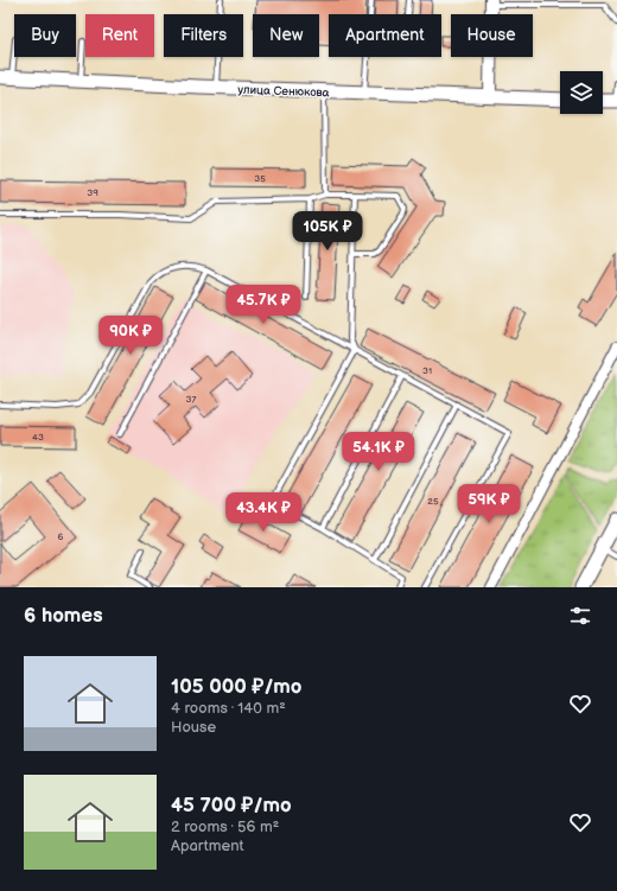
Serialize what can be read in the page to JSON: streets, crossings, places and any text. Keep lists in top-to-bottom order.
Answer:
{
  "streets": {
    "main road": ["улица Сенюкова"]
  },
  "house_numbers": [
    "35",
    "39",
    "31",
    "37",
    "43",
    "25",
    "6"
  ],
  "page": {
    "chip": [
      "Buy",
      "Rent",
      "Filters",
      "New",
      "Apartment",
      "House"
    ],
    "price": [
      "105K ₽",
      "45.7K ₽",
      "90K ₽",
      "54.1K ₽",
      "59K ₽",
      "43.4K ₽"
    ],
    "heading": "6 homes",
    "list": [
      {
        "name": "105 000 ₽/mo",
        "note": "4 rooms · 140 m² · House"
      },
      {
        "name": "45 700 ₽/mo",
        "note": "2 rooms · 56 m² · Apartment"
      }
    ]
  }
}
